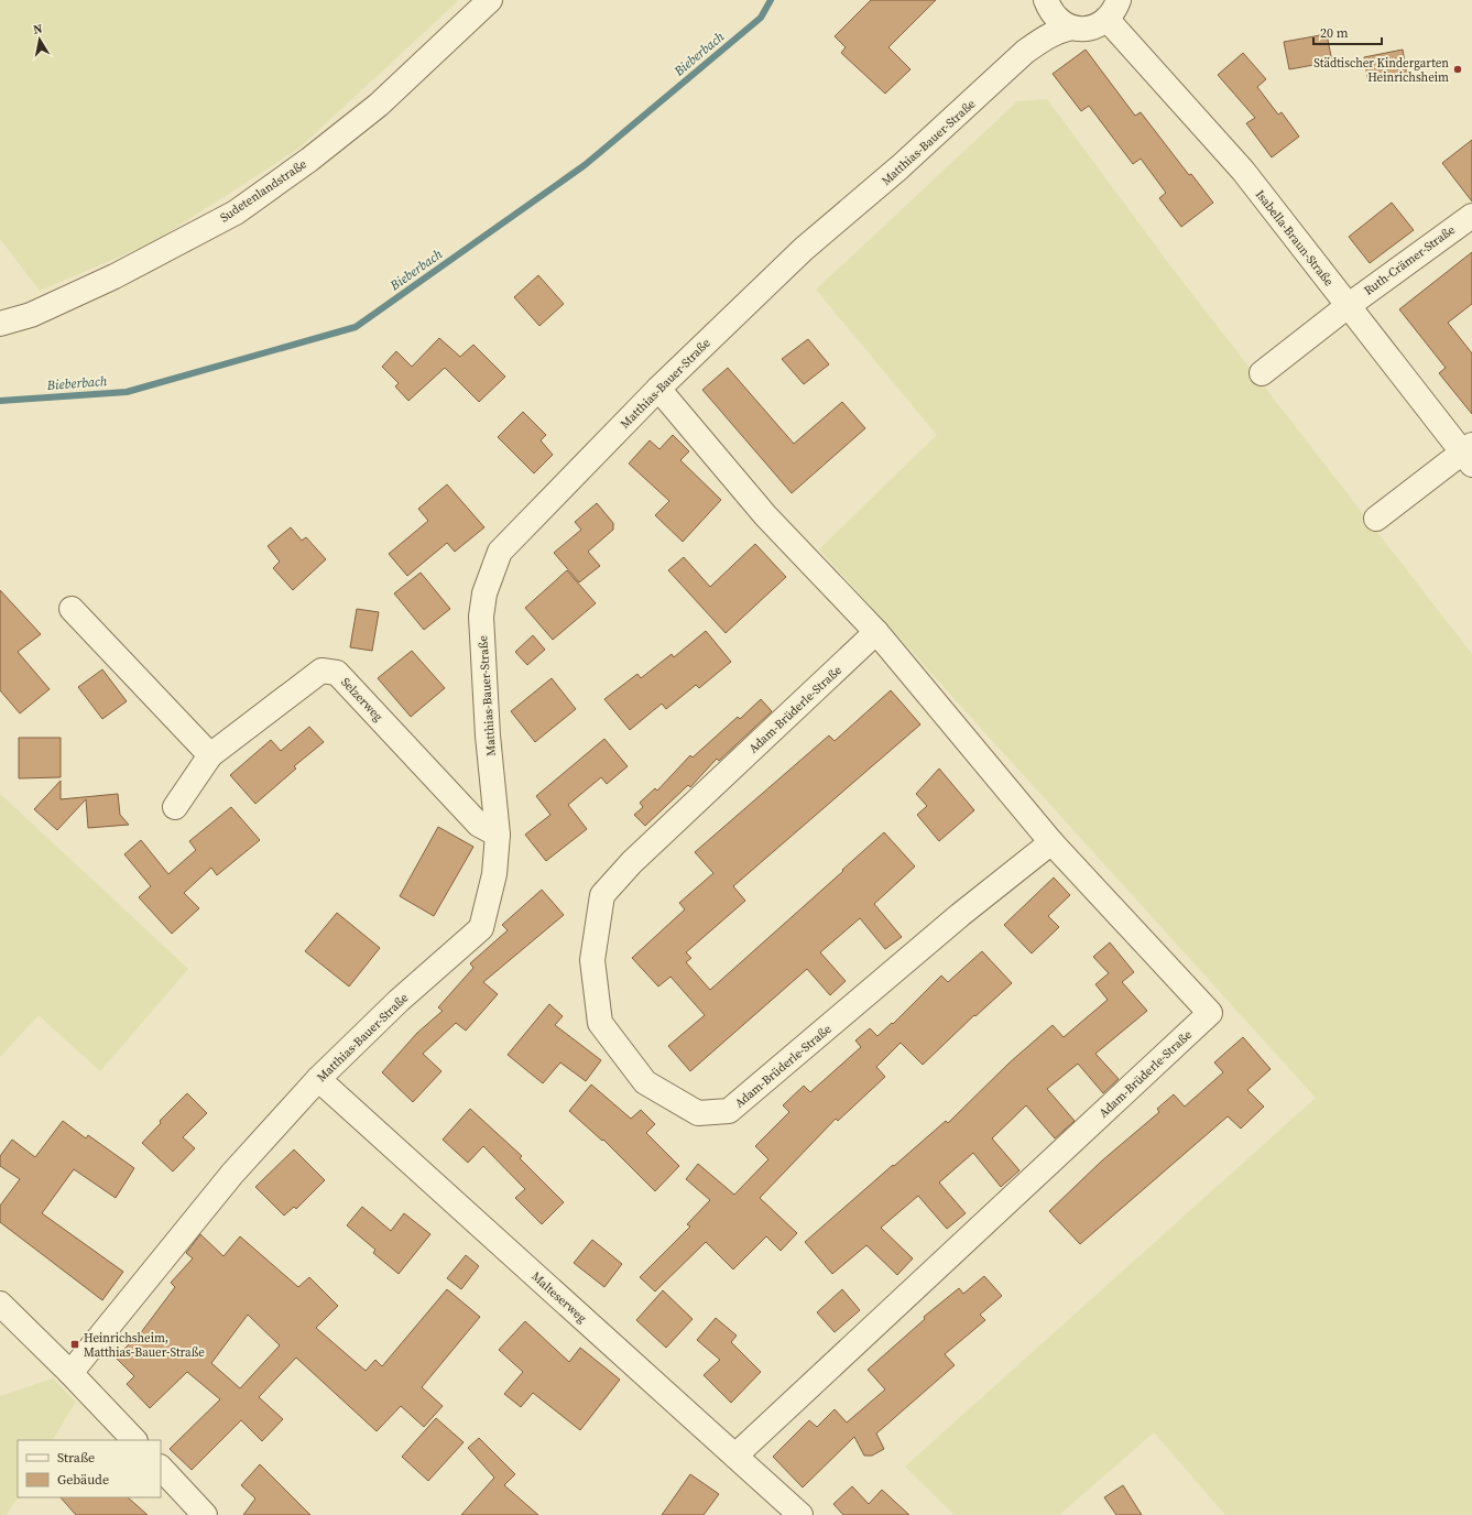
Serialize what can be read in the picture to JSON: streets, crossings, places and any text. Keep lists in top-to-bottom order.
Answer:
{
  "streets": {
    "street": [
      "Matthias-Bauer-Straße",
      "Sudetenlandstraße",
      "Isabella-Braun-Straße",
      "Ruth-Crämer-Straße",
      "Selzerweg",
      "Adam-Brüderle-Straße",
      "Malteserweg"
    ]
  },
  "crossings": [
    ["Matthias-Bauer-Straße", "Isabella-Braun-Straße"],
    ["Matthias-Bauer-Straße", "Selzerweg"],
    ["Matthias-Bauer-Straße", "Adam-Brüderle-Straße"],
    ["Matthias-Bauer-Straße", "Malteserweg"],
    ["Isabella-Braun-Straße", "Ruth-Crämer-Straße"],
    ["Adam-Brüderle-Straße", "Malteserweg"]
  ],
  "water": ["Bieberbach"],
  "places": {
    "other": ["Städtischer Kindergarten Heinrichsheim"],
    "transit": ["Heinrichsheim, Matthias-Bauer-Straße"]
  },
  "legend": ["Straße", "Gebäude"],
  "scale_bar": "20 m",
  "north": "top"
}
